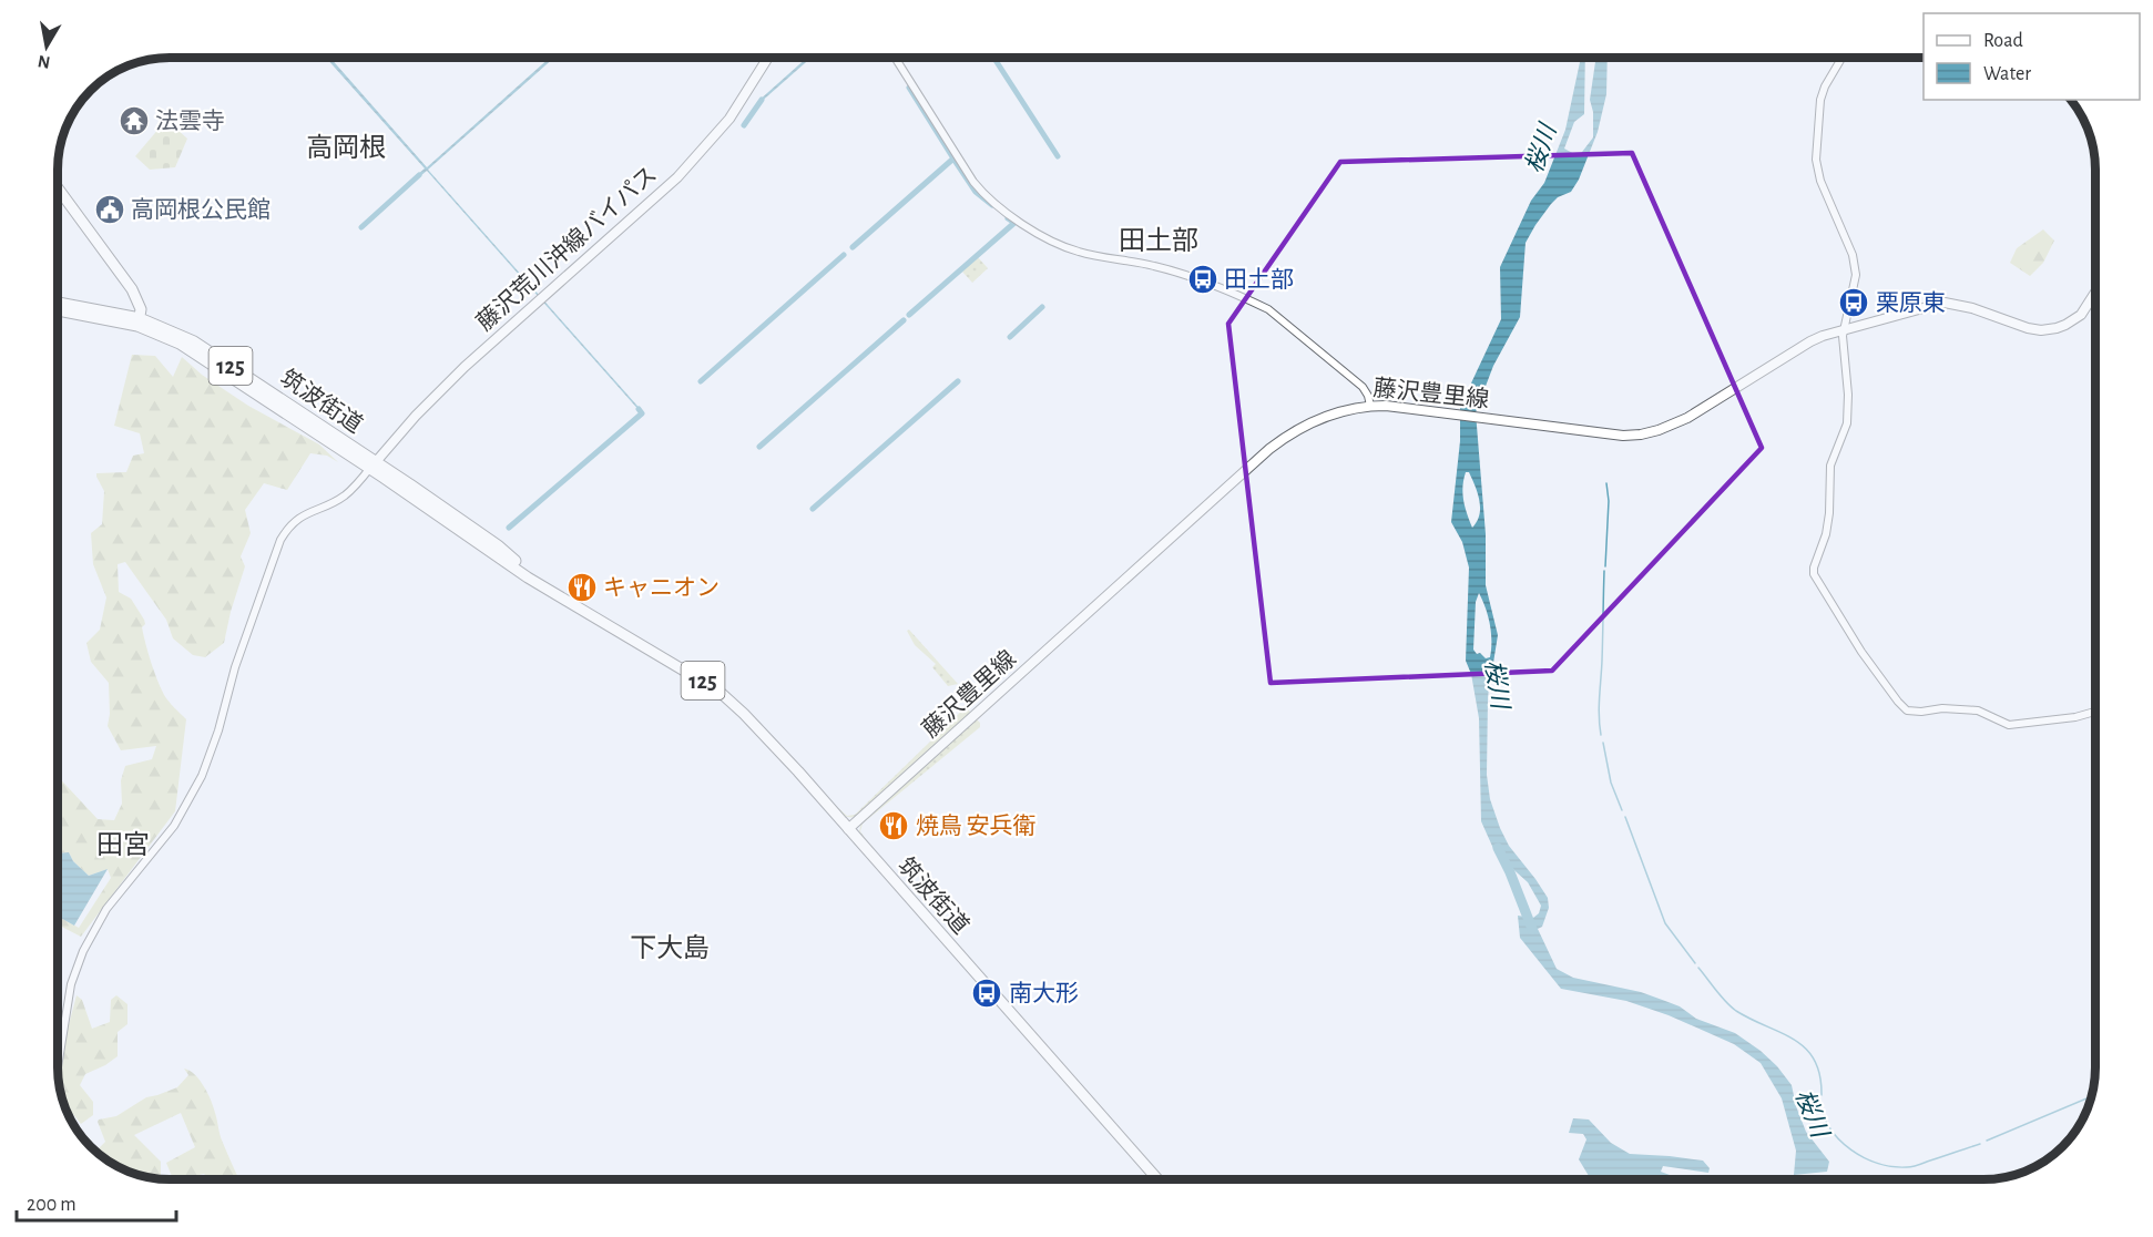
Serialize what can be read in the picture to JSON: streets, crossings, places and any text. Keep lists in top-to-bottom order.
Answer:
{
  "streets": {
    "highway": ["125", "筑波街道"],
    "main road": ["藤沢荒川沖線バイパス", "藤沢豊里線"]
  },
  "crossings": [
    ["藤沢荒川沖線バイパス", "筑波街道"],
    ["125", "筑波街道"],
    ["藤沢豊里線", "筑波街道"]
  ],
  "districts": [
    "高岡根",
    "田土部",
    "田宮",
    "下大島"
  ],
  "water": ["桜川"],
  "places": {
    "temple": ["法雲寺"],
    "public building": ["高岡根公民館"],
    "bus stop": ["田土部", "栗原東", "南大形"],
    "restaurant": ["キャニオン", "焼鳥 安兵衛"]
  },
  "legend": ["Road", "Water"],
  "scale_bar": "200 m",
  "north": "bottom"
}
